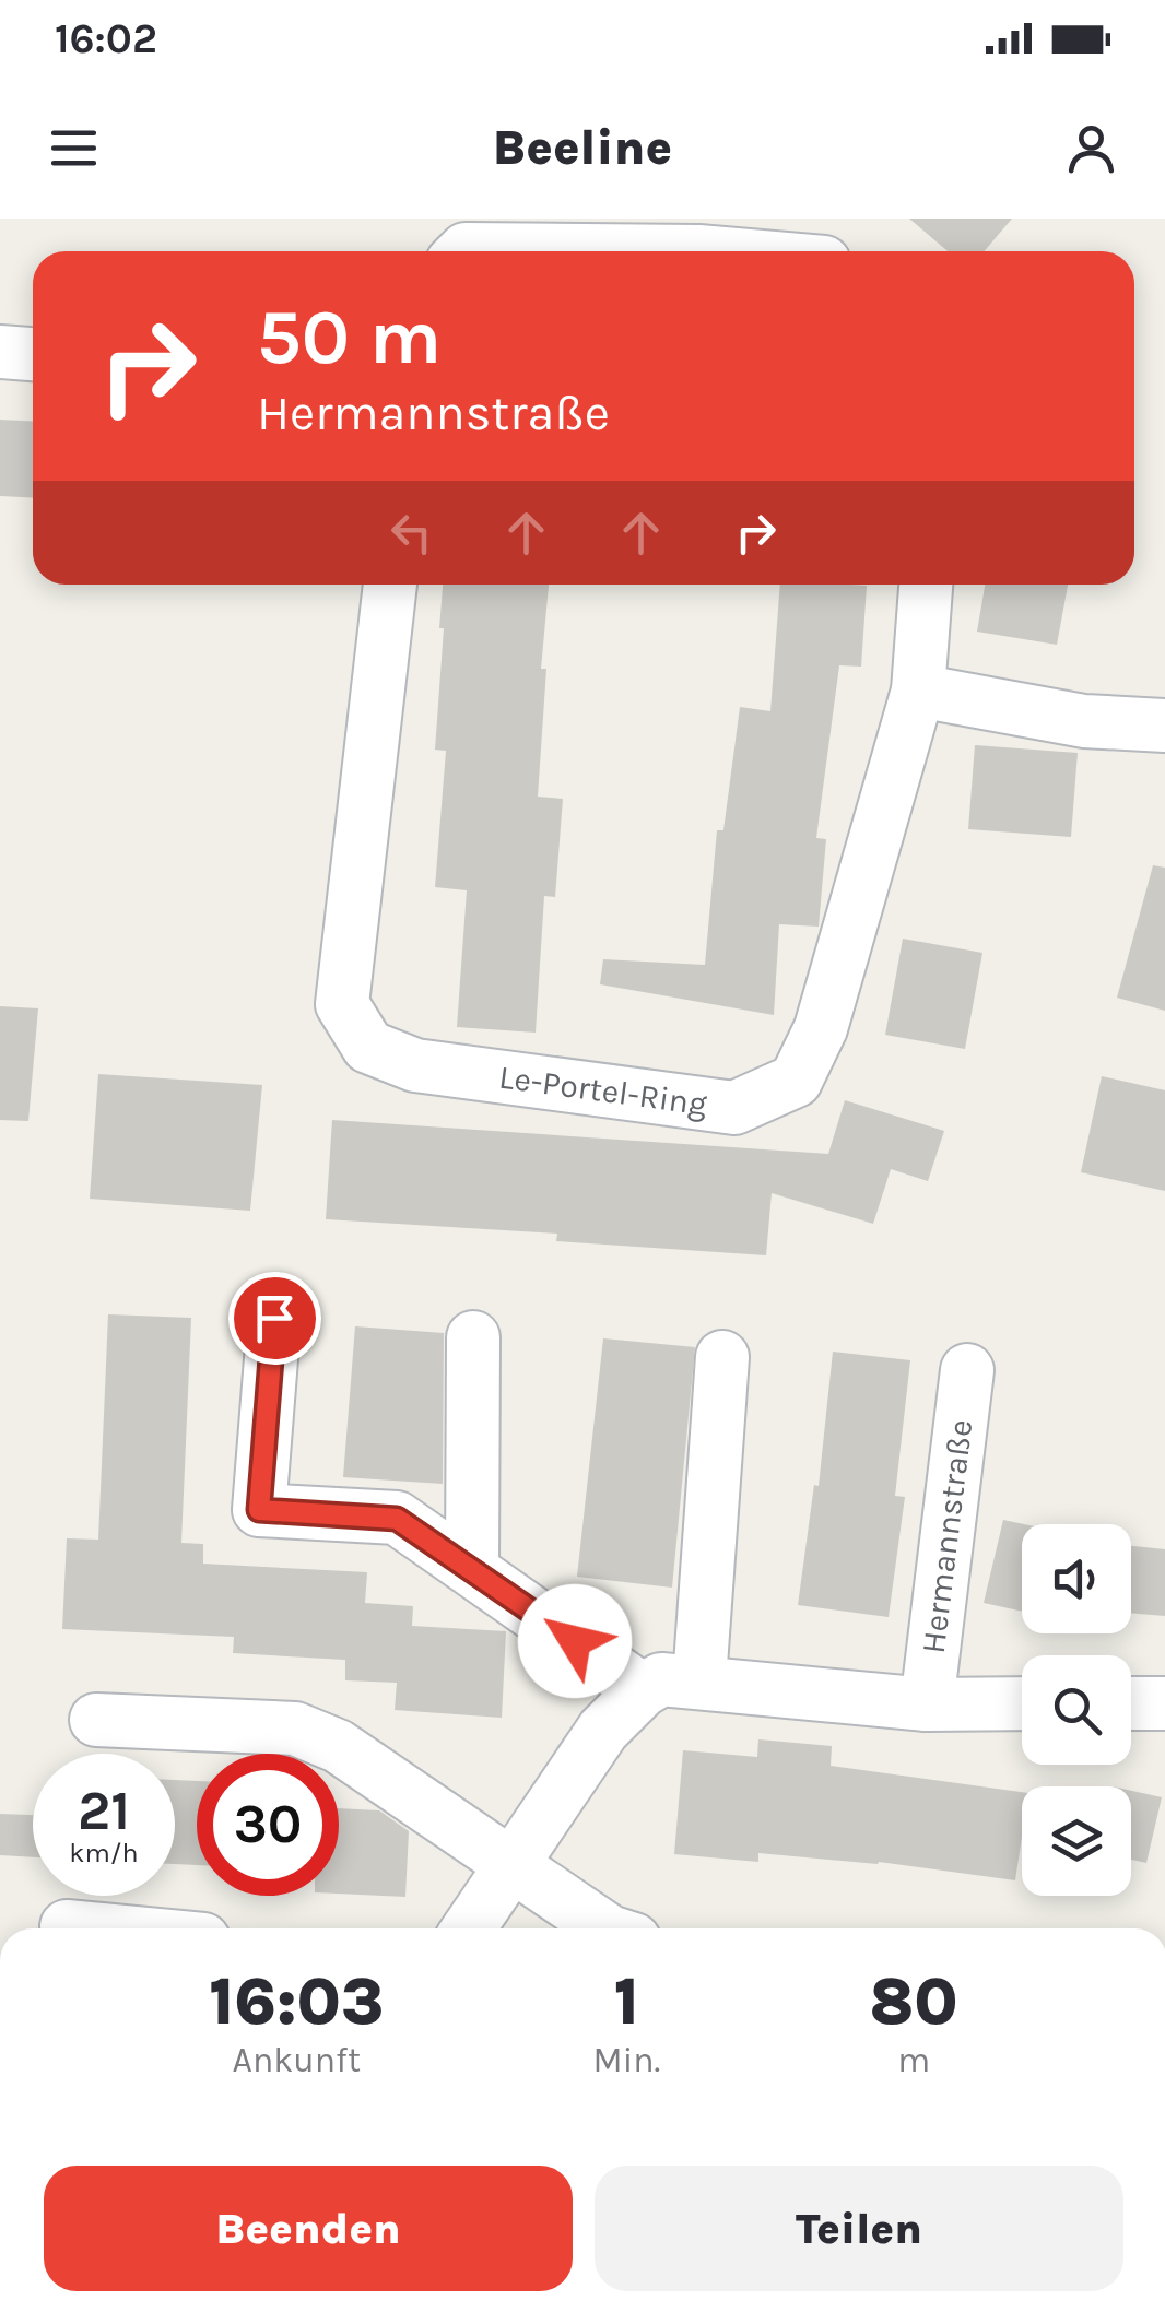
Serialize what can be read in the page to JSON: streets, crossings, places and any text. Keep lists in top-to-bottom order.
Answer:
{
  "streets": {
    "street": ["Le-Portel-Ring", "Hermannstraße"]
  },
  "page": {
    "status": "16:02",
    "header": "Beeline",
    "turn": ["50 m", "Hermannstraße"],
    "speed": "21 km/h",
    "limit": "30",
    "eta": [
      "16:03",
      "Ankunft",
      "1",
      "Min.",
      "80",
      "m"
    ],
    "buttons": ["Beenden", "Teilen"]
  }
}
